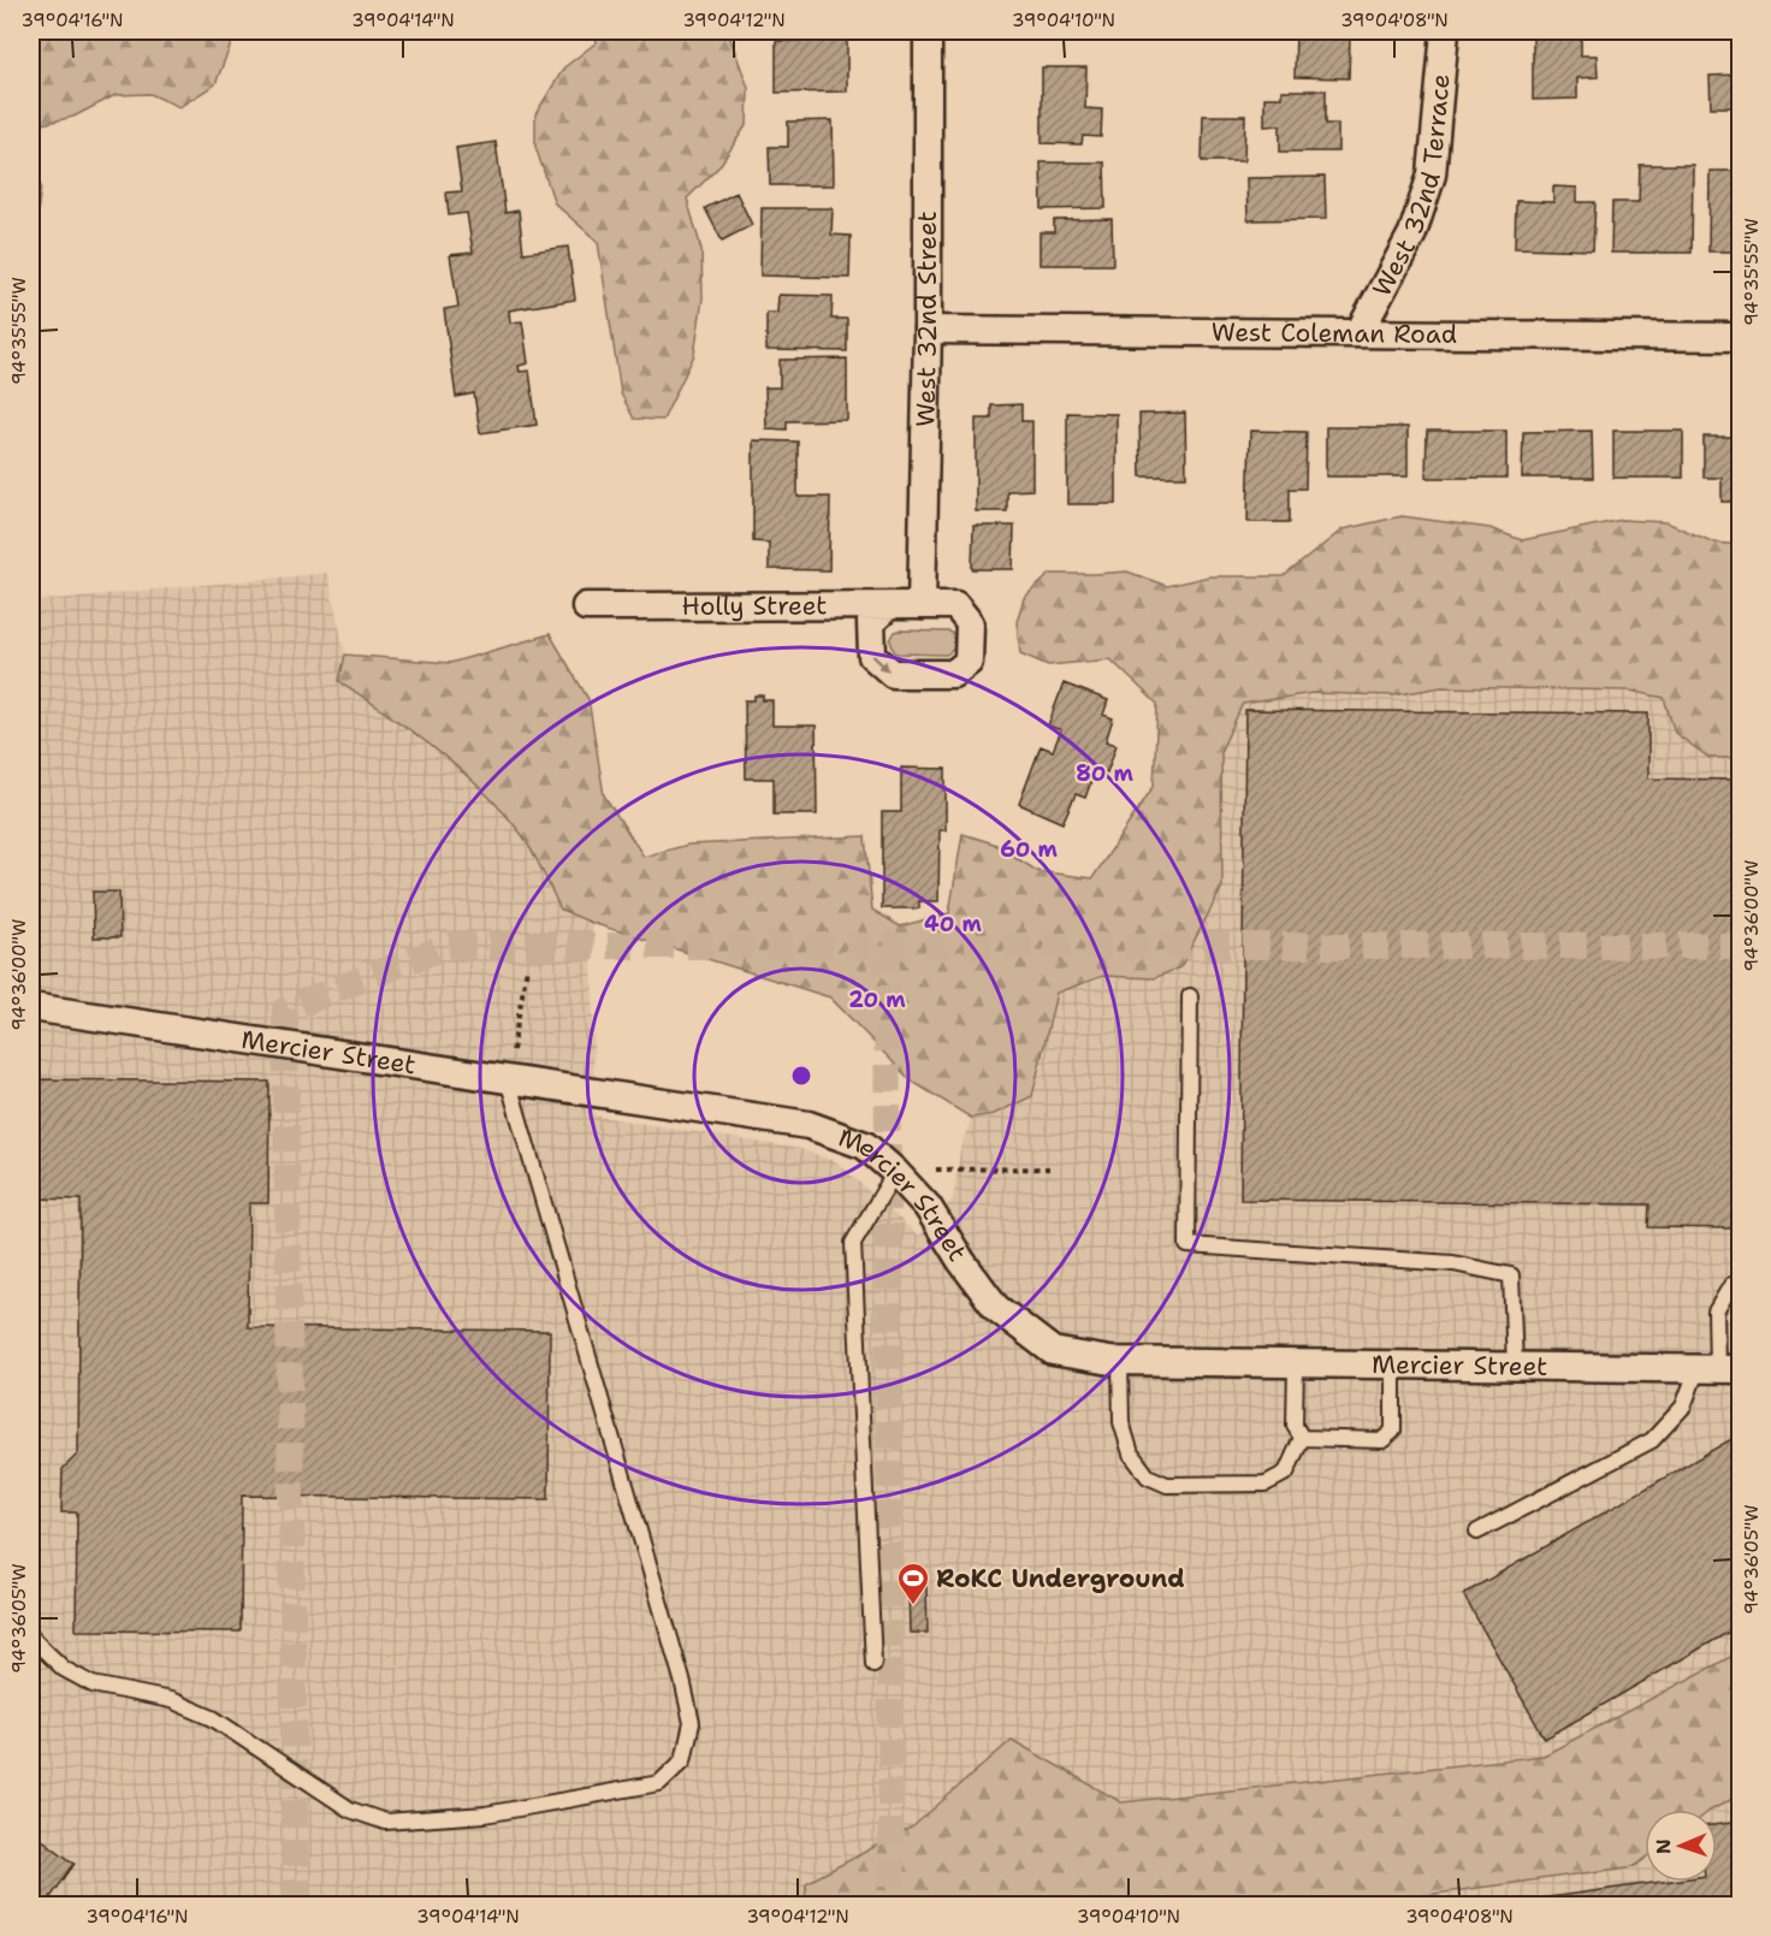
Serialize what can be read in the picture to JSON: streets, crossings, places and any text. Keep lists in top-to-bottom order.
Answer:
{
  "streets": {
    "street": [
      "West 32nd Terrace",
      "West 32nd Street",
      "West Coleman Road",
      "Holly Street",
      "Mercier Street"
    ]
  },
  "crossings": [
    ["West 32nd Terrace", "West Coleman Road"],
    ["West 32nd Street", "West Coleman Road"],
    ["West 32nd Street", "Holly Street"]
  ],
  "places": {
    "sports": ["RoKC Underground"]
  },
  "north": "left",
  "coordinates": [
    "39°04'16\"N",
    "39°04'14\"N",
    "39°04'12\"N",
    "39°04'10\"N",
    "39°04'08\"N",
    "94°35'55\"W",
    "94°36'00\"W",
    "94°36'05\"W"
  ],
  "rings": [
    "80 m",
    "60 m",
    "40 m",
    "20 m"
  ]
}
